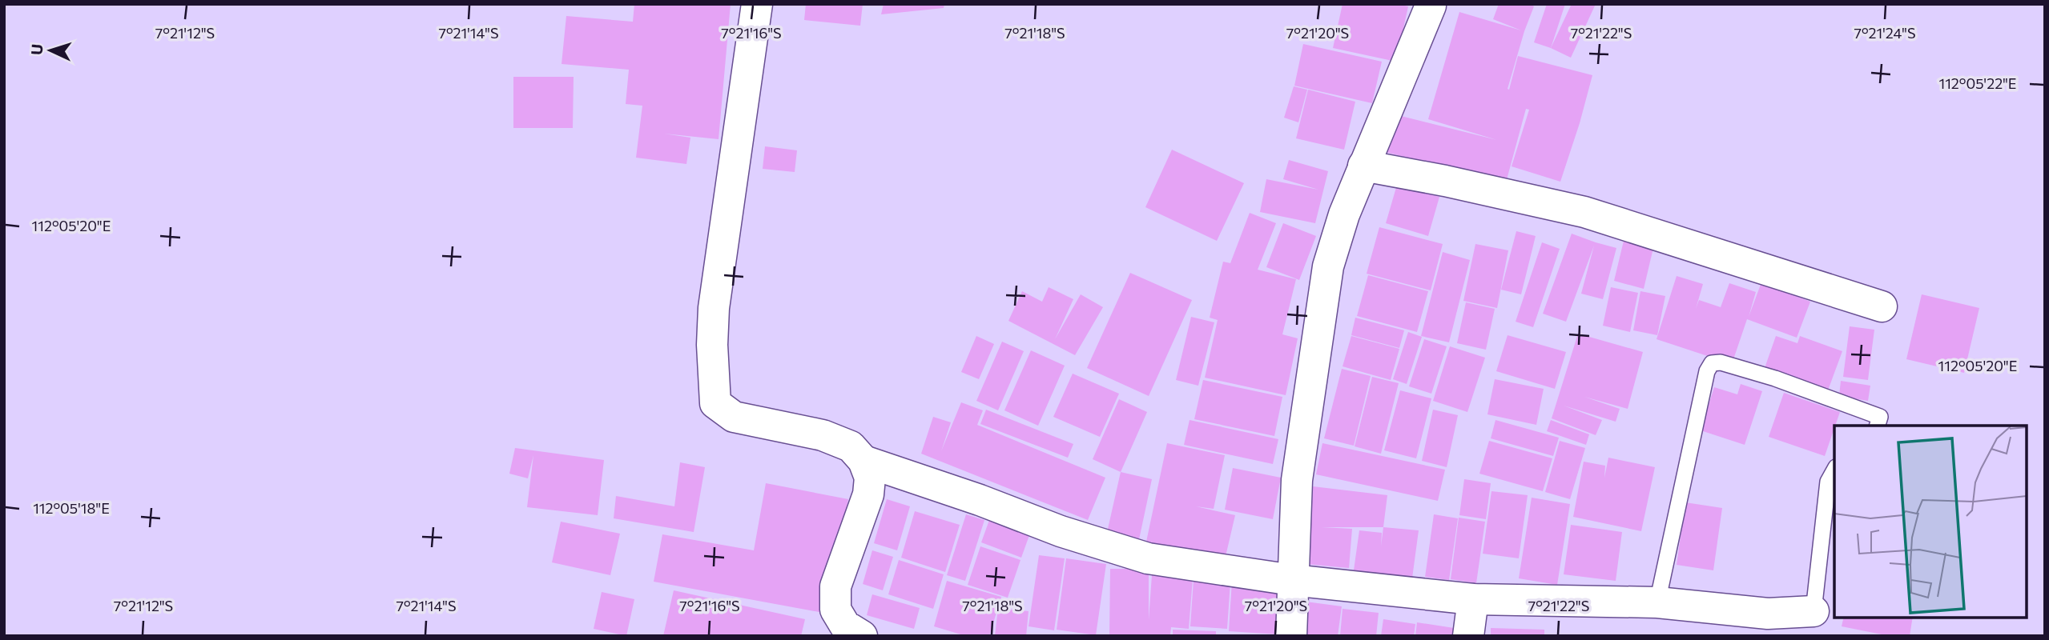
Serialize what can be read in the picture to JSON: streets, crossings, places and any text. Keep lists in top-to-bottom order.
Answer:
{
  "north": "left",
  "coordinates": [
    "7°21'12\"S",
    "7°21'14\"S",
    "7°21'16\"S",
    "7°21'18\"S",
    "7°21'20\"S",
    "7°21'22\"S",
    "7°21'24\"S",
    "112°05'22\"E",
    "112°05'20\"E",
    "112°05'18\"E"
  ]
}
